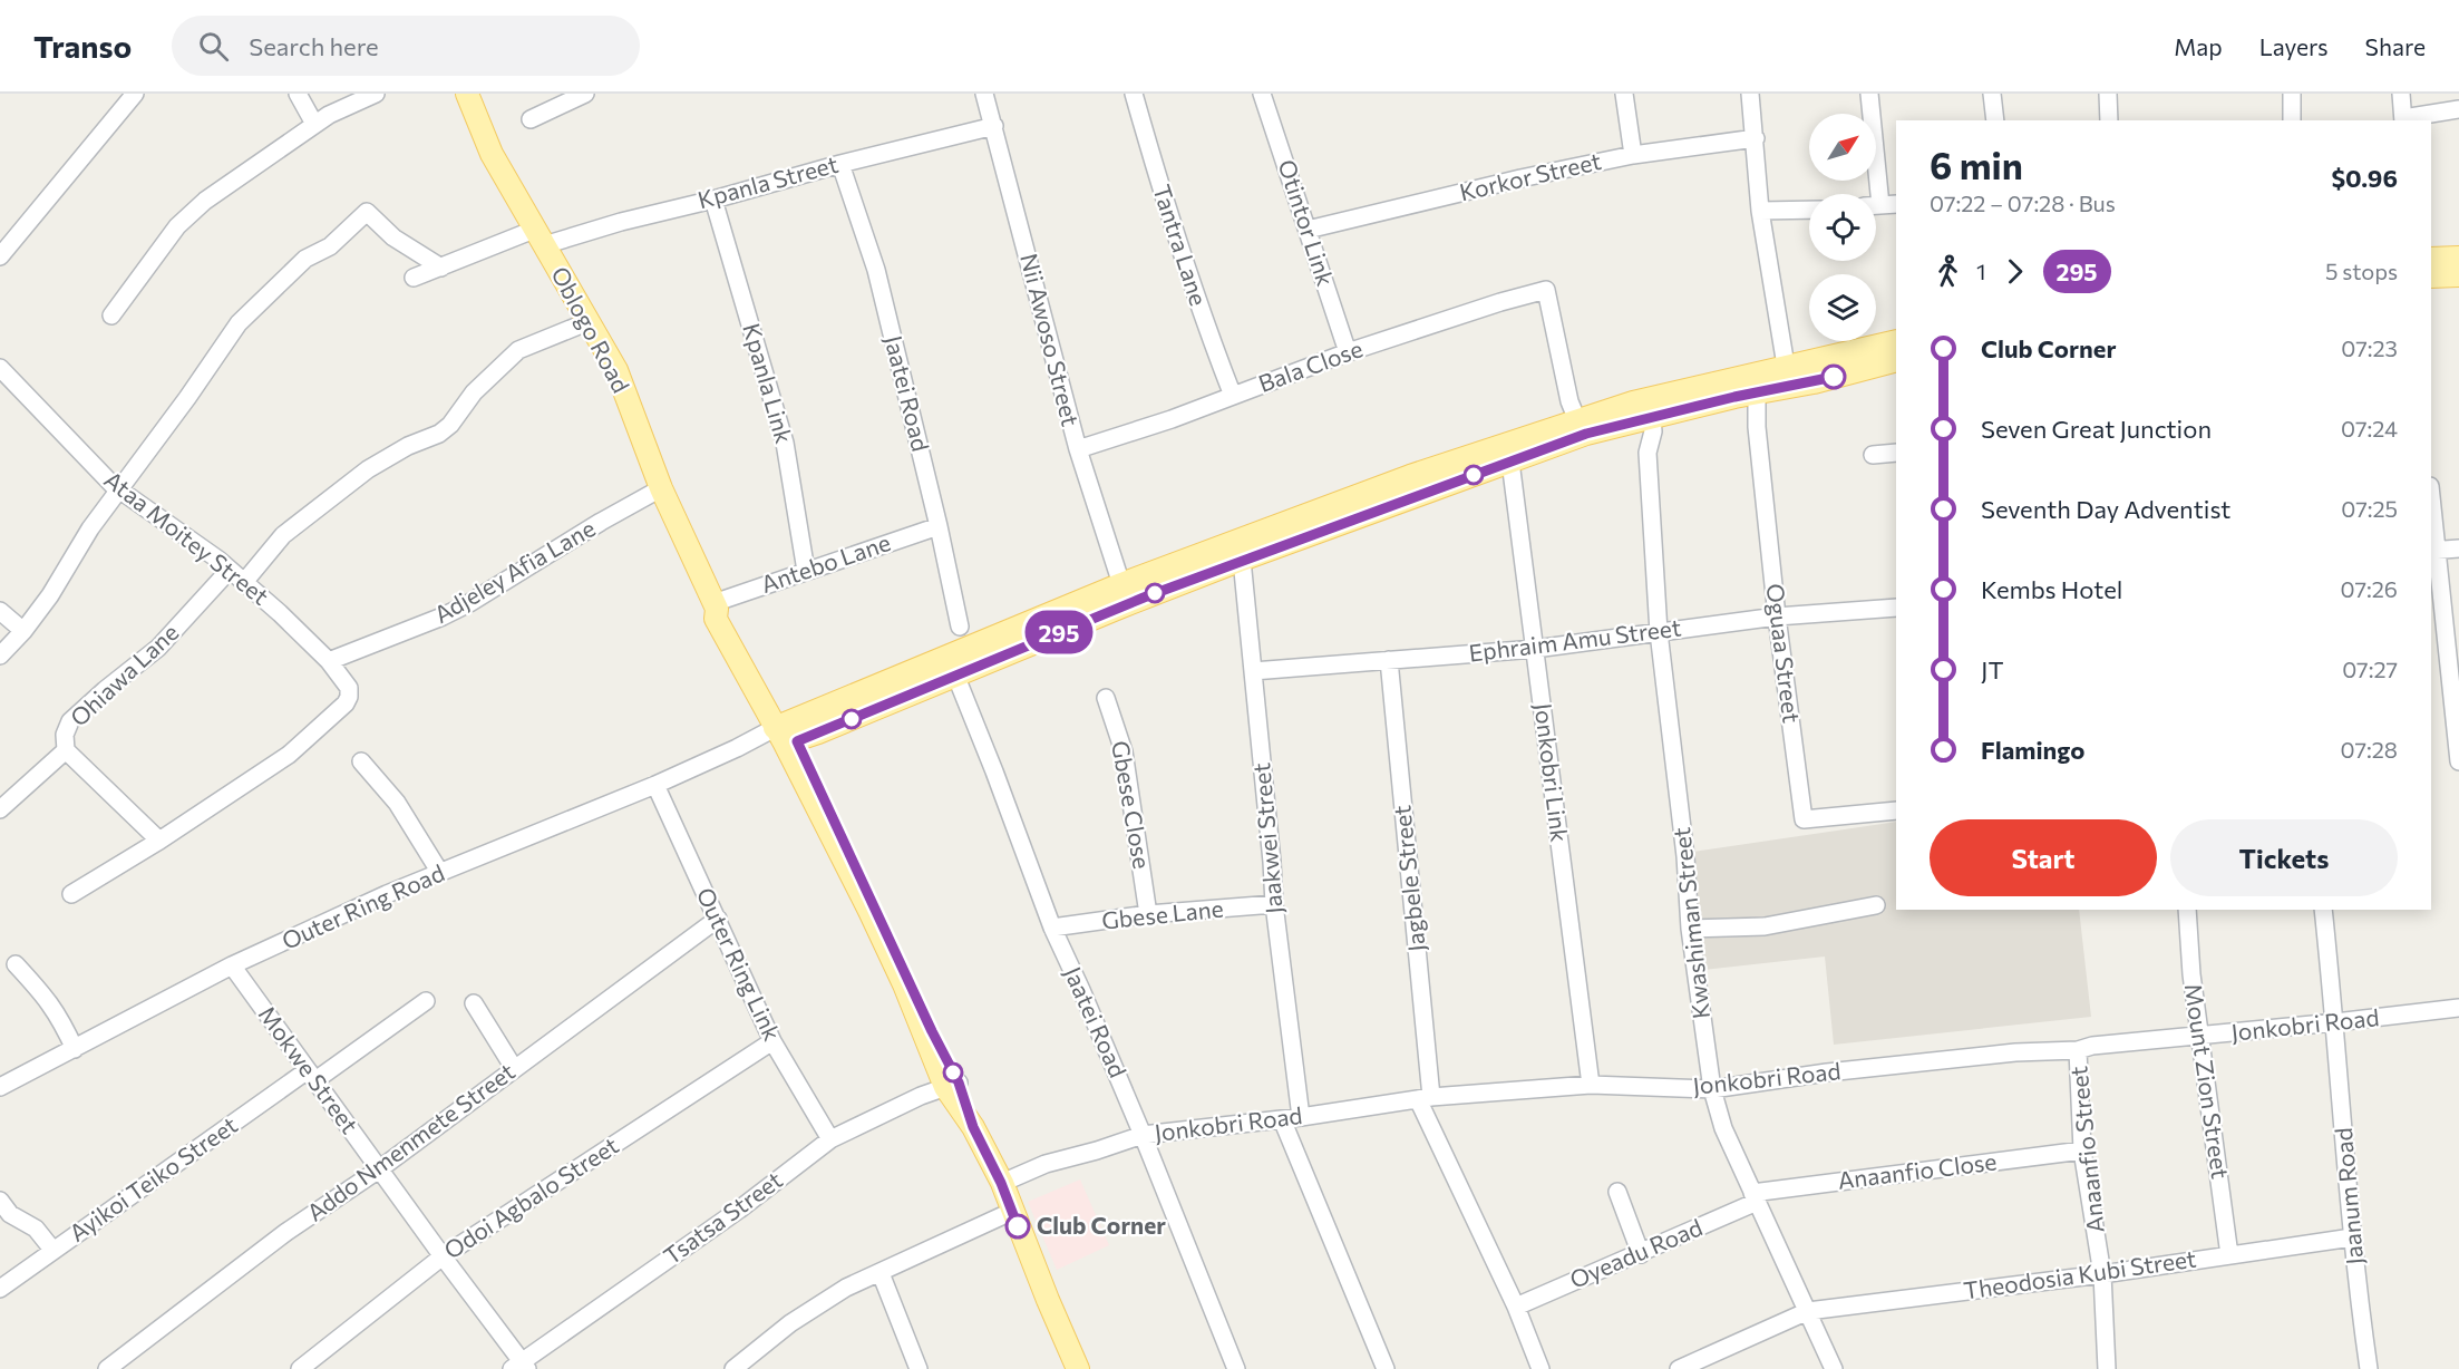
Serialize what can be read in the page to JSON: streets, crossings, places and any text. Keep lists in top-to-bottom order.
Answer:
{
  "streets": {
    "main road": ["Oblogo Road", "Outer Ring Road"],
    "street": [
      "Korkor Street",
      "Kpanla Street",
      "Otintor Link",
      "Tantra Lane",
      "Nii Awoso Street",
      "Bala Close",
      "Kpanla Link",
      "Jaatei Road",
      "Ataa Moitey Street",
      "Antebo Lane",
      "Adjeley Afia Lane",
      "Ephraim Amu Street",
      "Oguaa Street",
      "Ohiawa Lane",
      "Jonkobri Link",
      "Gbese Close",
      "Jaakwei Street",
      "Jagbele Street",
      "Gbese Lane",
      "Kwashiman Street",
      "Outer Ring Link",
      "Jonkobri Road",
      "Mokwe Street",
      "Mount Zion Street",
      "Addo Nmenmete Street",
      "Anaanfio Street",
      "Anaanfio Close",
      "Ayikoi Teiko Street",
      "Jaanum Road",
      "Odoi Agbalo Street",
      "Tsatsa Street",
      "Oyeadu Road",
      "Theodosia Kubi Street"
    ]
  },
  "crossings": [
    ["Korkor Street", "Otintor Link"],
    ["Kpanla Street", "Oblogo Road"],
    ["Kpanla Street", "Nii Awoso Street"],
    ["Kpanla Street", "Kpanla Link"],
    ["Kpanla Street", "Jaatei Road"],
    ["Otintor Link", "Bala Close"],
    ["Tantra Lane", "Bala Close"],
    ["Oblogo Road", "Antebo Lane"],
    ["Oblogo Road", "Adjeley Afia Lane"],
    ["Oblogo Road", "Outer Ring Road"],
    ["Oblogo Road", "Jonkobri Road"],
    ["Oblogo Road", "Tsatsa Street"],
    ["Nii Awoso Street", "Bala Close"],
    ["Nii Awoso Street", "Outer Ring Road"],
    ["Bala Close", "Outer Ring Road"],
    ["Kpanla Link", "Antebo Lane"],
    ["Jaatei Road", "Antebo Lane"],
    ["Jaatei Road", "Outer Ring Road"],
    ["Jaatei Road", "Gbese Lane"],
    ["Jaatei Road", "Jonkobri Road"],
    ["Ataa Moitey Street", "Adjeley Afia Lane"],
    ["Ataa Moitey Street", "Ohiawa Lane"],
    ["Ephraim Amu Street", "Oguaa Street"],
    ["Ephraim Amu Street", "Jonkobri Link"],
    ["Ephraim Amu Street", "Jaakwei Street"],
    ["Ephraim Amu Street", "Jagbele Street"],
    ["Ephraim Amu Street", "Kwashiman Street"],
    ["Oguaa Street", "Outer Ring Road"],
    ["Jonkobri Link", "Outer Ring Road"],
    ["Jonkobri Link", "Jonkobri Road"],
    ["Gbese Close", "Gbese Lane"],
    ["Jaakwei Street", "Outer Ring Road"],
    ["Jaakwei Street", "Gbese Lane"],
    ["Jaakwei Street", "Jonkobri Road"],
    ["Jagbele Street", "Jonkobri Road"],
    ["Jagbele Street", "Oyeadu Road"],
    ["Outer Ring Road", "Kwashiman Street"],
    ["Outer Ring Road", "Outer Ring Link"],
    ["Outer Ring Road", "Mokwe Street"],
    ["Kwashiman Street", "Jonkobri Road"],
    ["Kwashiman Street", "Anaanfio Close"],
    ["Kwashiman Street", "Oyeadu Road"],
    ["Kwashiman Street", "Theodosia Kubi Street"],
    ["Outer Ring Link", "Addo Nmenmete Street"],
    ["Outer Ring Link", "Odoi Agbalo Street"],
    ["Outer Ring Link", "Tsatsa Street"],
    ["Jonkobri Road", "Mount Zion Street"],
    ["Jonkobri Road", "Anaanfio Street"],
    ["Jonkobri Road", "Jaanum Road"],
    ["Mokwe Street", "Addo Nmenmete Street"],
    ["Mokwe Street", "Ayikoi Teiko Street"],
    ["Mokwe Street", "Odoi Agbalo Street"],
    ["Mokwe Street", "Tsatsa Street"],
    ["Mount Zion Street", "Theodosia Kubi Street"],
    ["Anaanfio Street", "Anaanfio Close"],
    ["Anaanfio Street", "Theodosia Kubi Street"],
    ["Anaanfio Close", "Oyeadu Road"],
    ["Jaanum Road", "Theodosia Kubi Street"]
  ],
  "places": ["Club Corner"],
  "lines": ["bus line 295"],
  "north": "top right",
  "page": {
    "header": "Transo",
    "search": "Search here",
    "nav": ["Map", "Layers", "Share"],
    "on_map": "295",
    "heading": ["6 min", "07:22 – 07:28 · Bus", "$0.96"],
    "legs": ["1", "295", "5 stops"],
    "list": [
      {
        "name": "Club Corner",
        "value": "07:23"
      },
      {
        "name": "Seven Great Junction",
        "value": "07:24"
      },
      {
        "name": "Seventh Day Adventist",
        "value": "07:25"
      },
      {
        "name": "Kembs Hotel",
        "value": "07:26"
      },
      {
        "name": "JT",
        "value": "07:27"
      },
      {
        "name": "Flamingo",
        "value": "07:28"
      }
    ],
    "buttons": ["Start", "Tickets"]
  }
}
